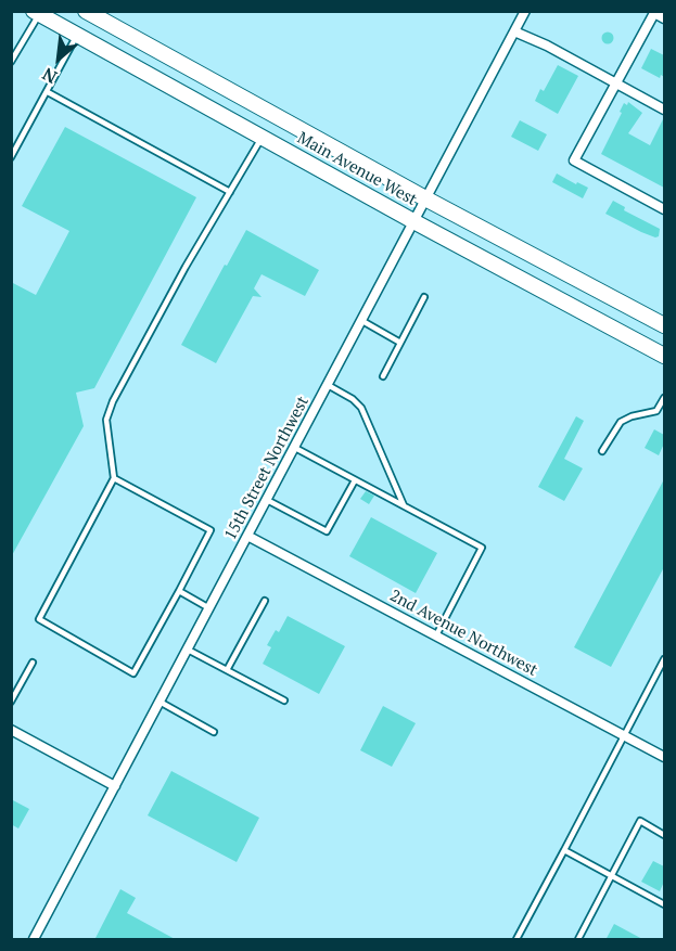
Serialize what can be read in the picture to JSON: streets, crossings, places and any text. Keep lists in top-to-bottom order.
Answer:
{
  "streets": {
    "main road": ["Main Avenue West"],
    "street": ["15th Street Northwest", "2nd Avenue Northwest"]
  },
  "crossings": [
    ["Main Avenue West", "15th Street Northwest"],
    ["15th Street Northwest", "2nd Avenue Northwest"]
  ],
  "north": "bottom left"
}
